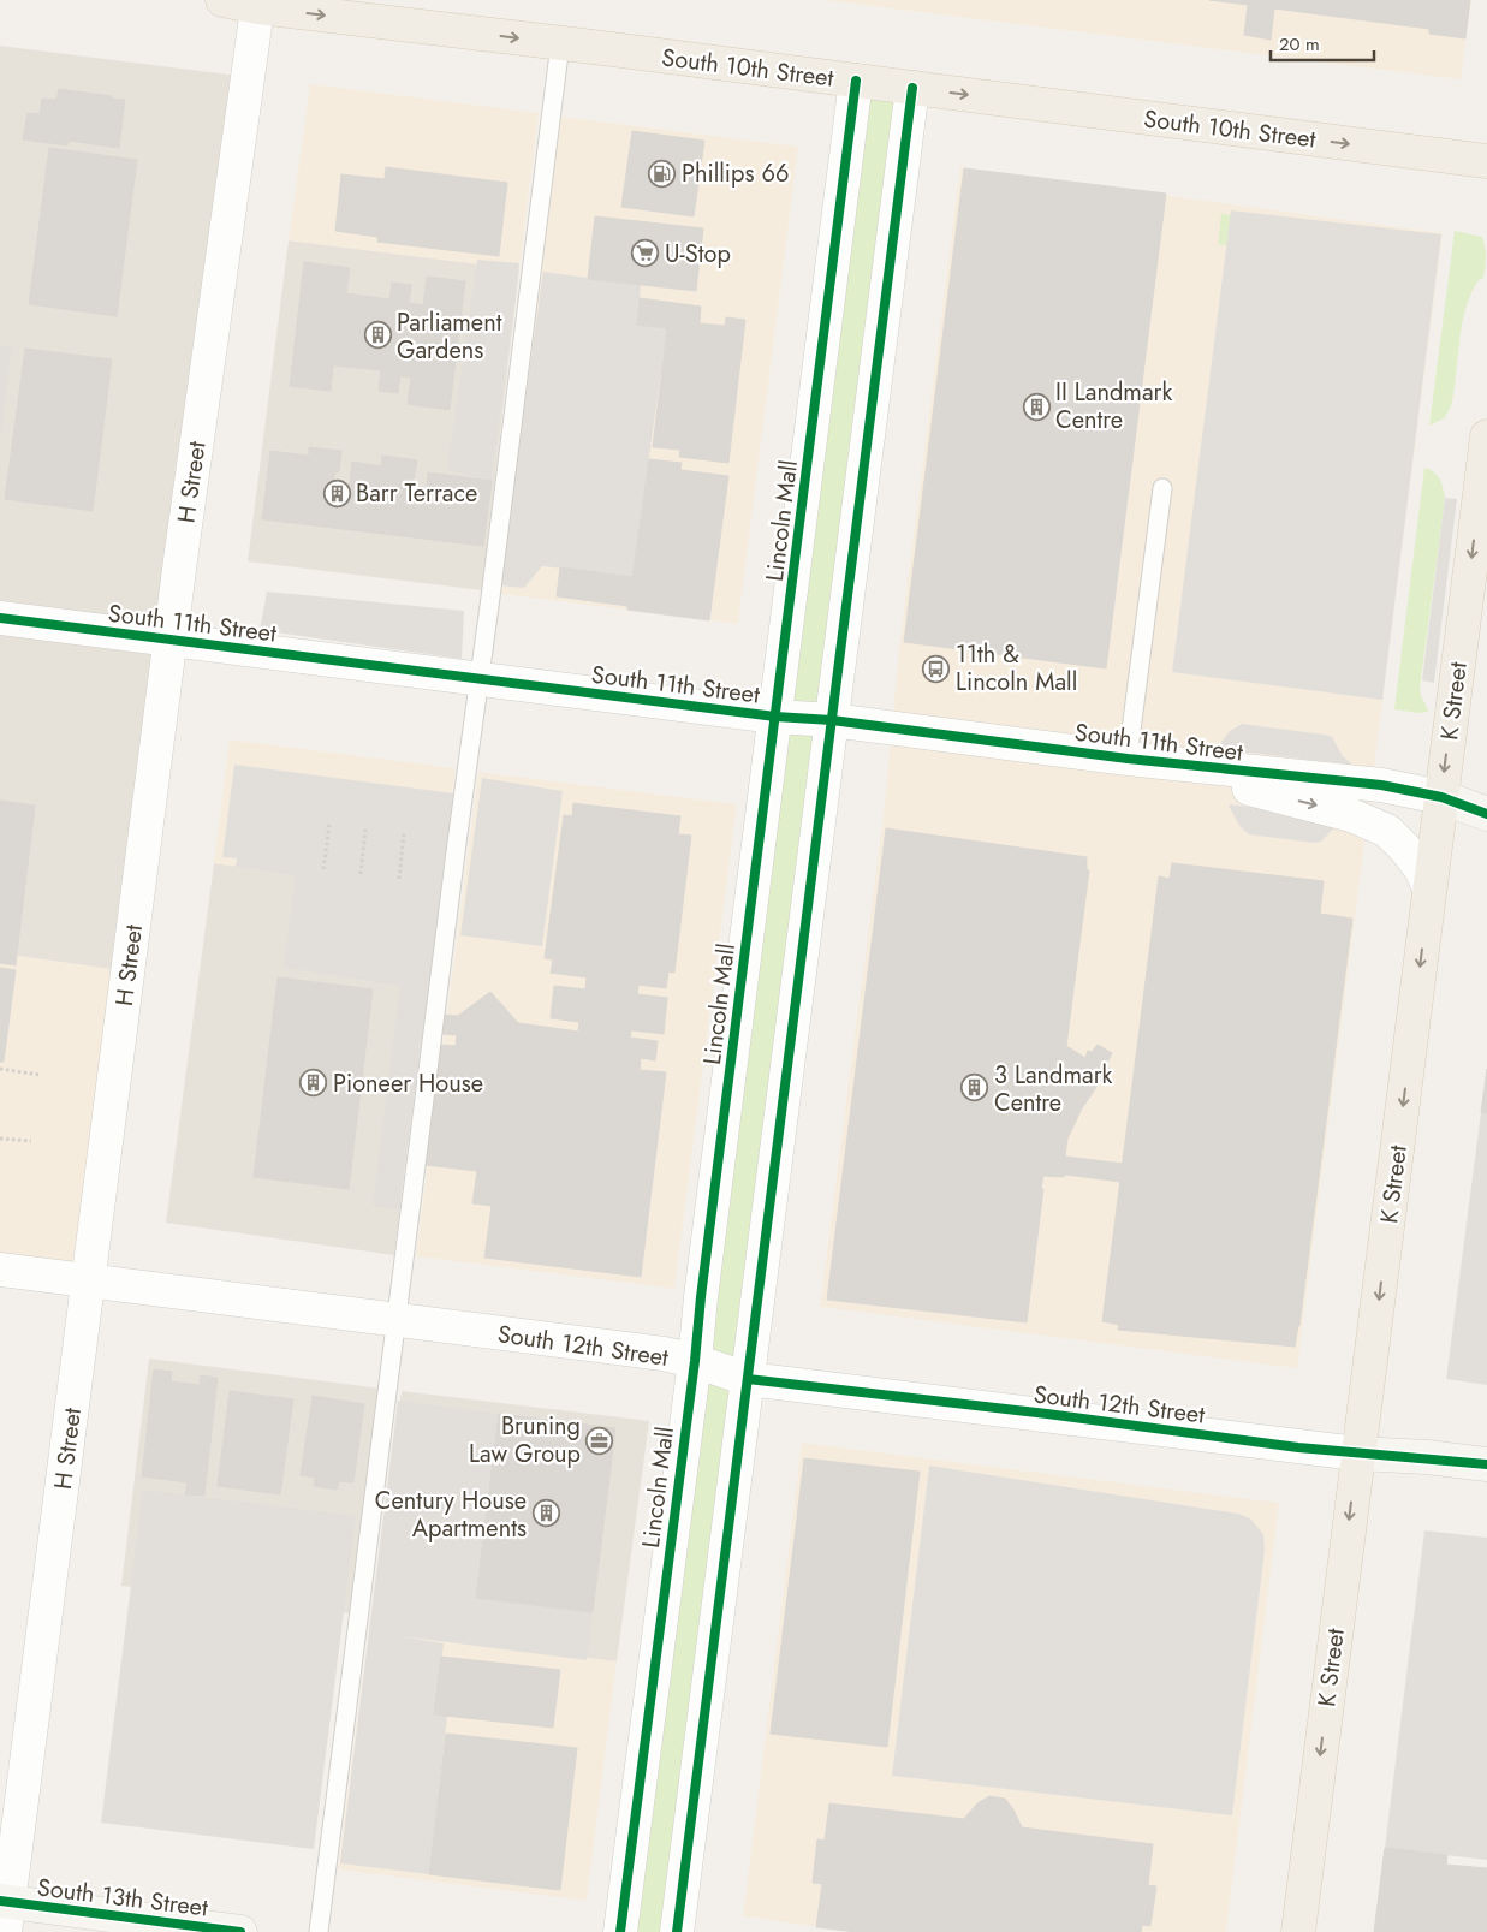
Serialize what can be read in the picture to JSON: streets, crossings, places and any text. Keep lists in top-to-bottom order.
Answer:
{
  "streets": {
    "main road": [
      "South 10th Street",
      "South 11th Street",
      "K Street",
      "South 12th Street",
      "South 13th Street"
    ],
    "street": ["H Street", "Lincoln Mall"]
  },
  "crossings": [
    ["South 10th Street", "H Street"],
    ["South 10th Street", "Lincoln Mall"],
    ["H Street", "South 11th Street"],
    ["H Street", "South 12th Street"],
    ["H Street", "South 13th Street"],
    ["Lincoln Mall", "South 11th Street"],
    ["Lincoln Mall", "South 12th Street"],
    ["South 11th Street", "K Street"],
    ["K Street", "South 12th Street"]
  ],
  "one_way": ["South 10th Street", "K Street"],
  "places": {
    "fuel station": ["Phillips 66"],
    "supermarket": ["U-Stop"],
    "building": [
      "Parliament Gardens",
      "II Landmark Centre",
      "Barr Terrace",
      "Pioneer House",
      "3 Landmark Centre",
      "Century House Apartments"
    ],
    "bus stop": ["11th & Lincoln Mall"],
    "office": ["Bruning Law Group"]
  },
  "scale_bar": "20 m"
}
